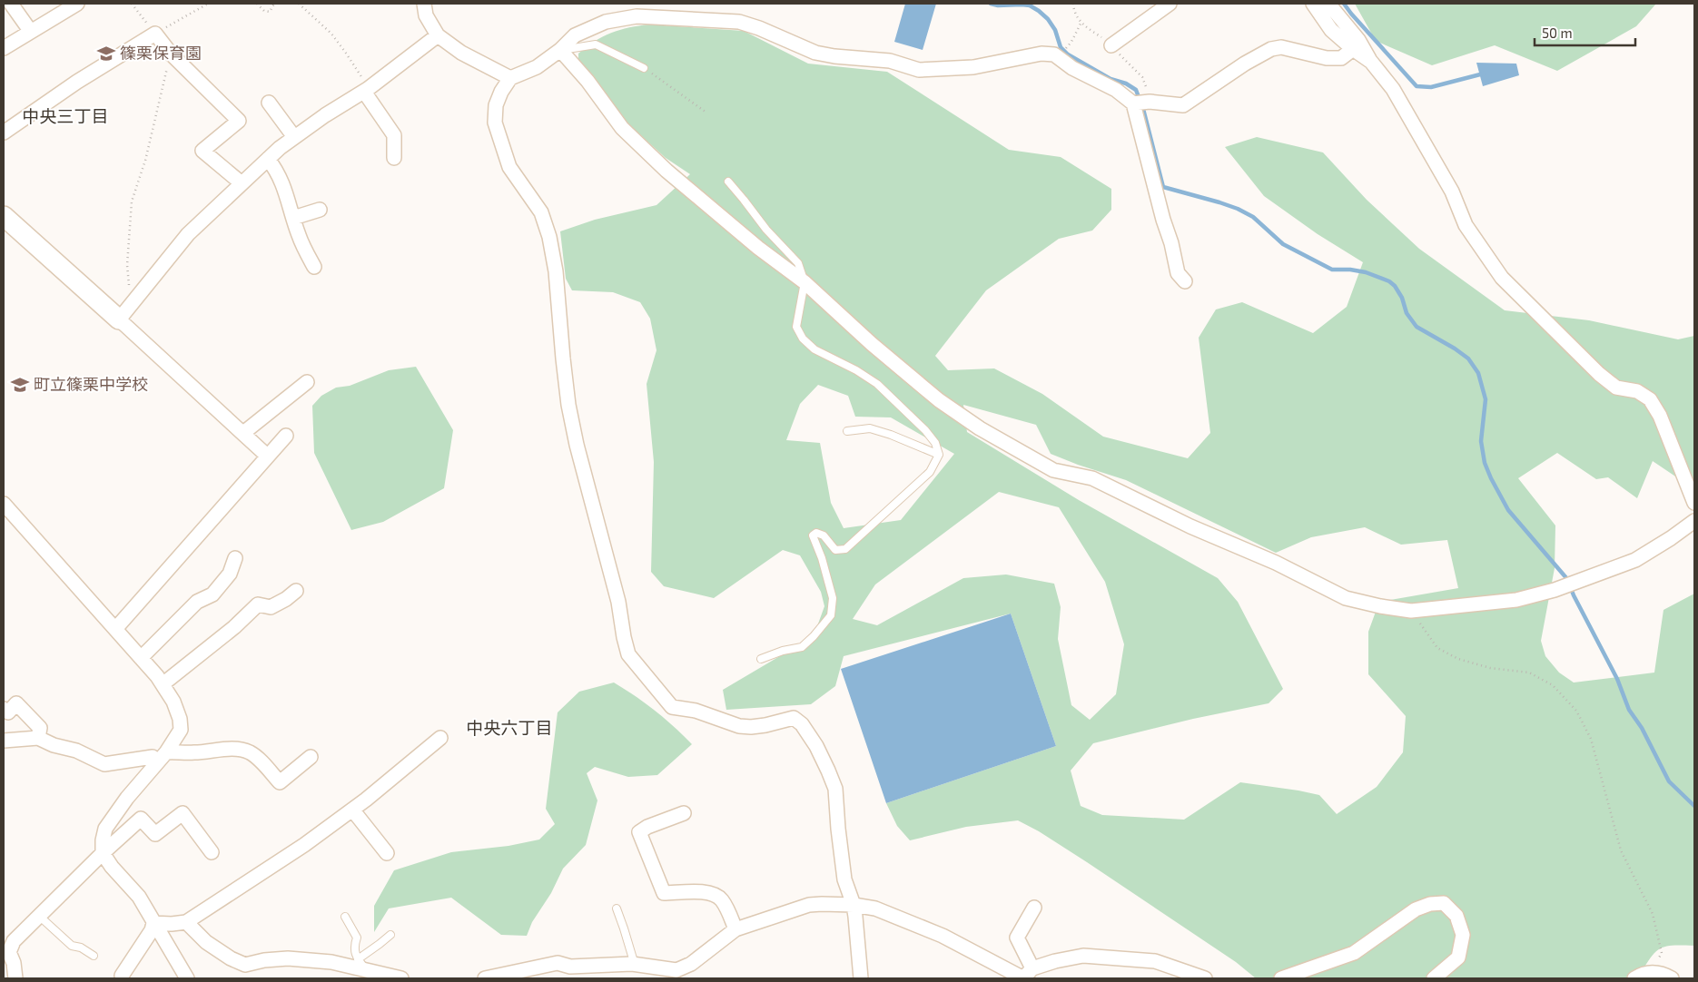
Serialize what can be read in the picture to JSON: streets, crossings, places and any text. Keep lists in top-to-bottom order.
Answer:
{
  "districts": ["中央三丁目", "中央六丁目"],
  "places": {
    "school or university": ["篠栗保育園", "町立篠栗中学校"]
  },
  "scale_bar": "50 m"
}
